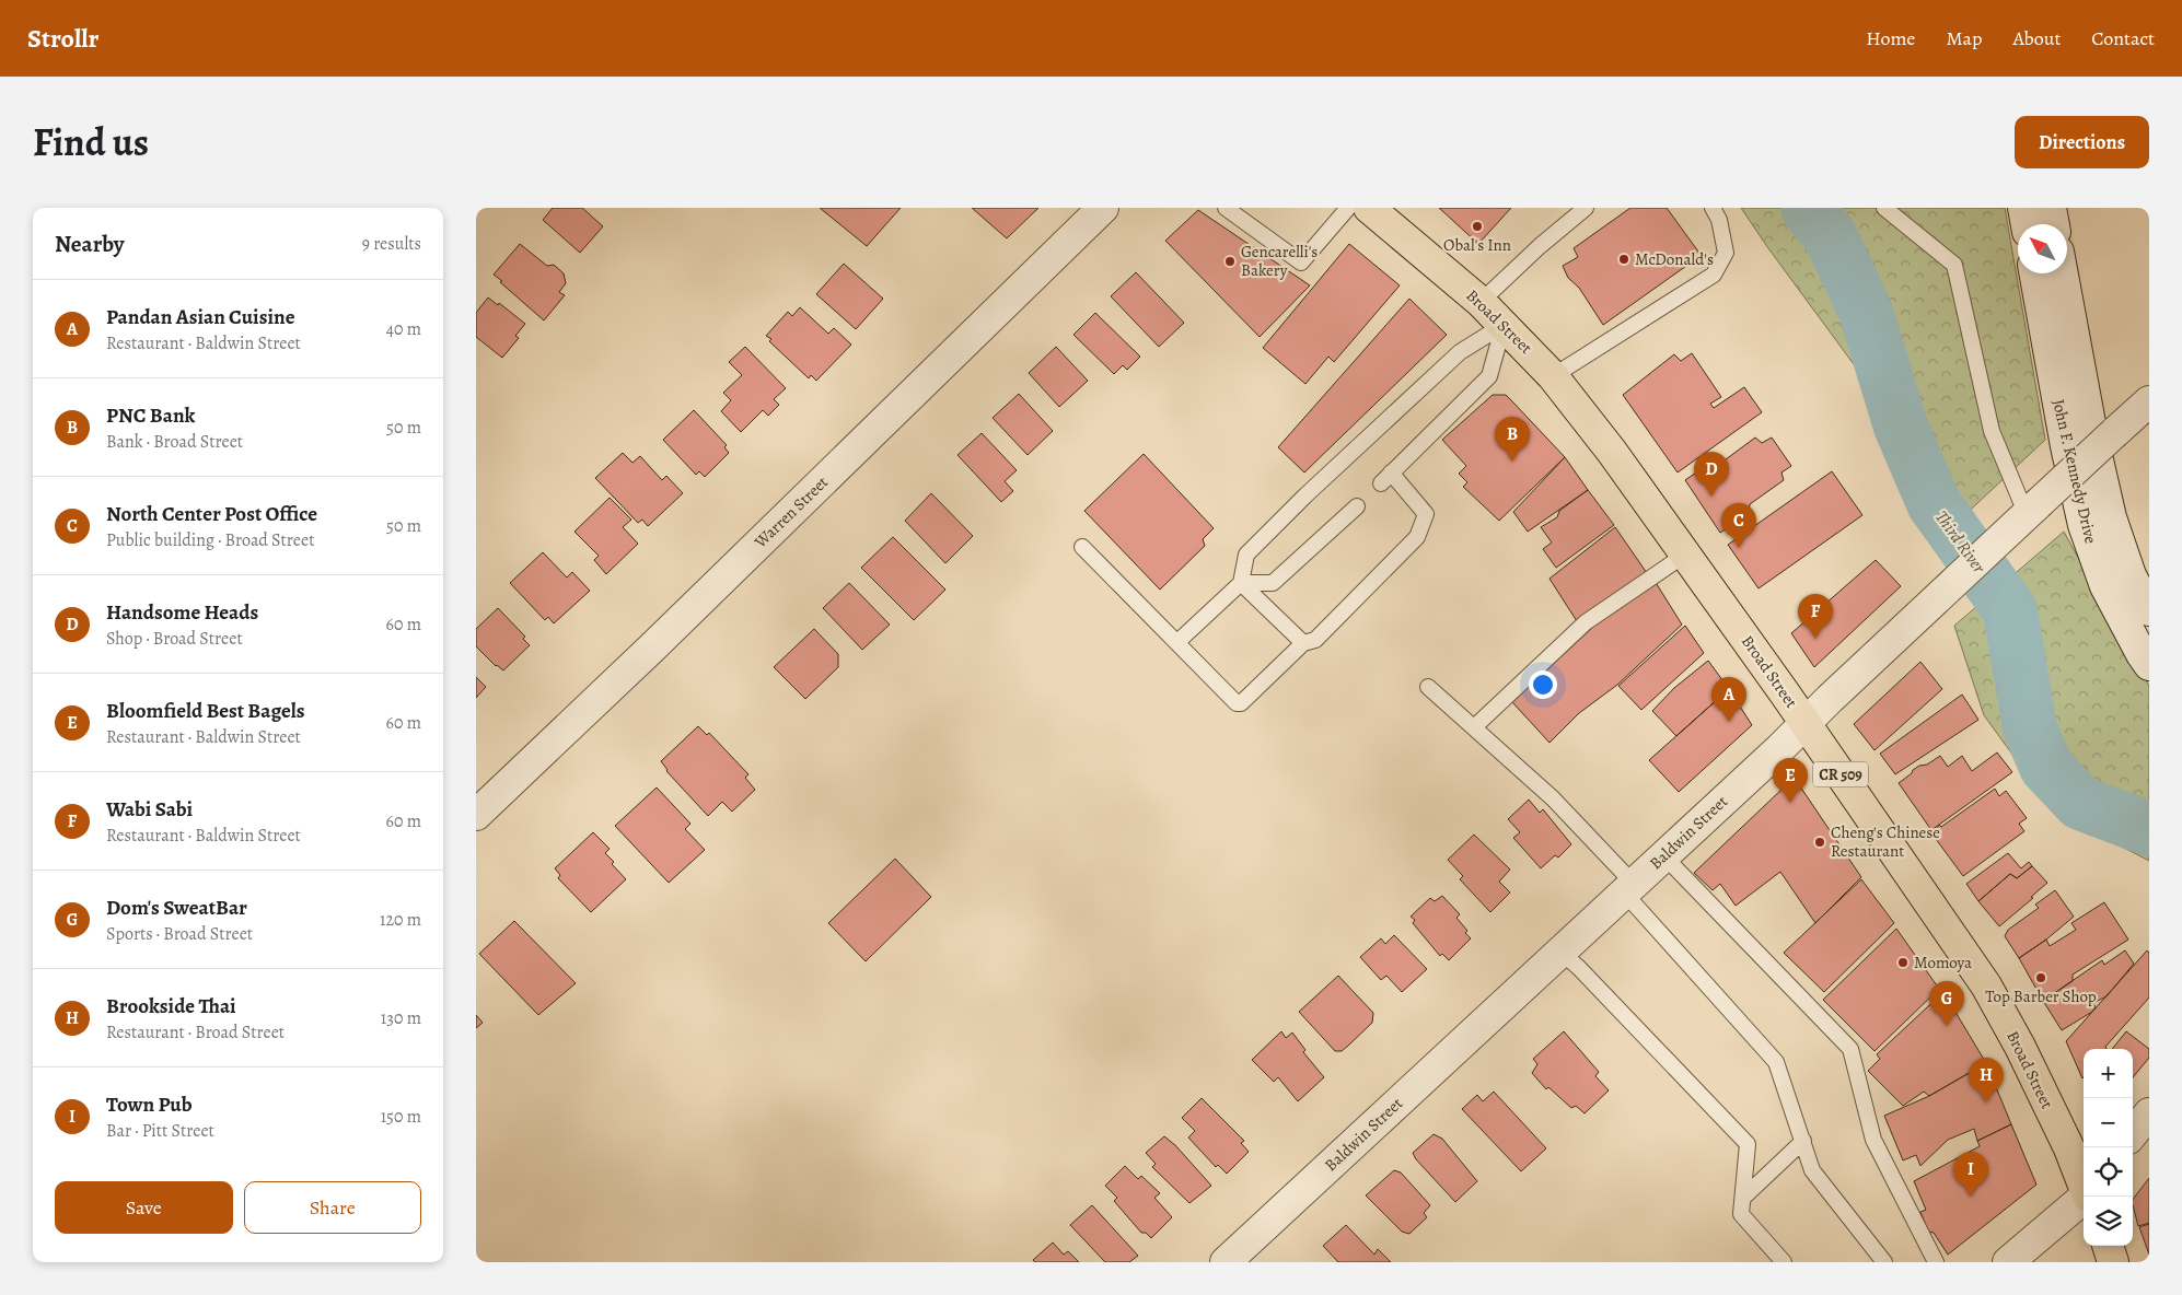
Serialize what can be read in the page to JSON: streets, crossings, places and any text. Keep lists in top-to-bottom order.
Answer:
{
  "streets": {
    "main road": ["Broad Street", "CR 509"],
    "street": ["John F. Kennedy Drive", "Warren Street", "Baldwin Street"]
  },
  "crossings": [
    ["Broad Street", "Baldwin Street"]
  ],
  "water": ["Third River"],
  "places": [
    "Obal's Inn",
    "McDonald's",
    "Gencarelli's Bakery",
    "Cheng's Chinese Restaurant",
    "Momoya",
    "Top Barber Shop"
  ],
  "north": "top left",
  "page": {
    "header": "Strollr",
    "nav": [
      "Home",
      "Map",
      "About",
      "Contact"
    ],
    "title": "Find us",
    "buttons": [
      "Directions",
      ["Save", "Share"]
    ],
    "heading": ["Nearby", "9 results"],
    "list": [
      {
        "mark": "A",
        "name": "Pandan Asian Cuisine",
        "note": "Restaurant · Baldwin Street",
        "value": "40 m"
      },
      {
        "mark": "B",
        "name": "PNC Bank",
        "note": "Bank · Broad Street",
        "value": "50 m"
      },
      {
        "mark": "C",
        "name": "North Center Post Office",
        "note": "Public building · Broad Street",
        "value": "50 m"
      },
      {
        "mark": "D",
        "name": "Handsome Heads",
        "note": "Shop · Broad Street",
        "value": "60 m"
      },
      {
        "mark": "E",
        "name": "Bloomfield Best Bagels",
        "note": "Restaurant · Baldwin Street",
        "value": "60 m"
      },
      {
        "mark": "F",
        "name": "Wabi Sabi",
        "note": "Restaurant · Baldwin Street",
        "value": "60 m"
      },
      {
        "mark": "G",
        "name": "Dom's SweatBar",
        "note": "Sports · Broad Street",
        "value": "120 m"
      },
      {
        "mark": "H",
        "name": "Brookside Thai",
        "note": "Restaurant · Broad Street",
        "value": "130 m"
      },
      {
        "mark": "I",
        "name": "Town Pub",
        "note": "Bar · Pitt Street",
        "value": "150 m"
      }
    ],
    "pins": [
      "B",
      "D",
      "C",
      "F",
      "A",
      "E",
      "G",
      "H",
      "I"
    ],
    "map_buttons": ["+", "−"]
  }
}
